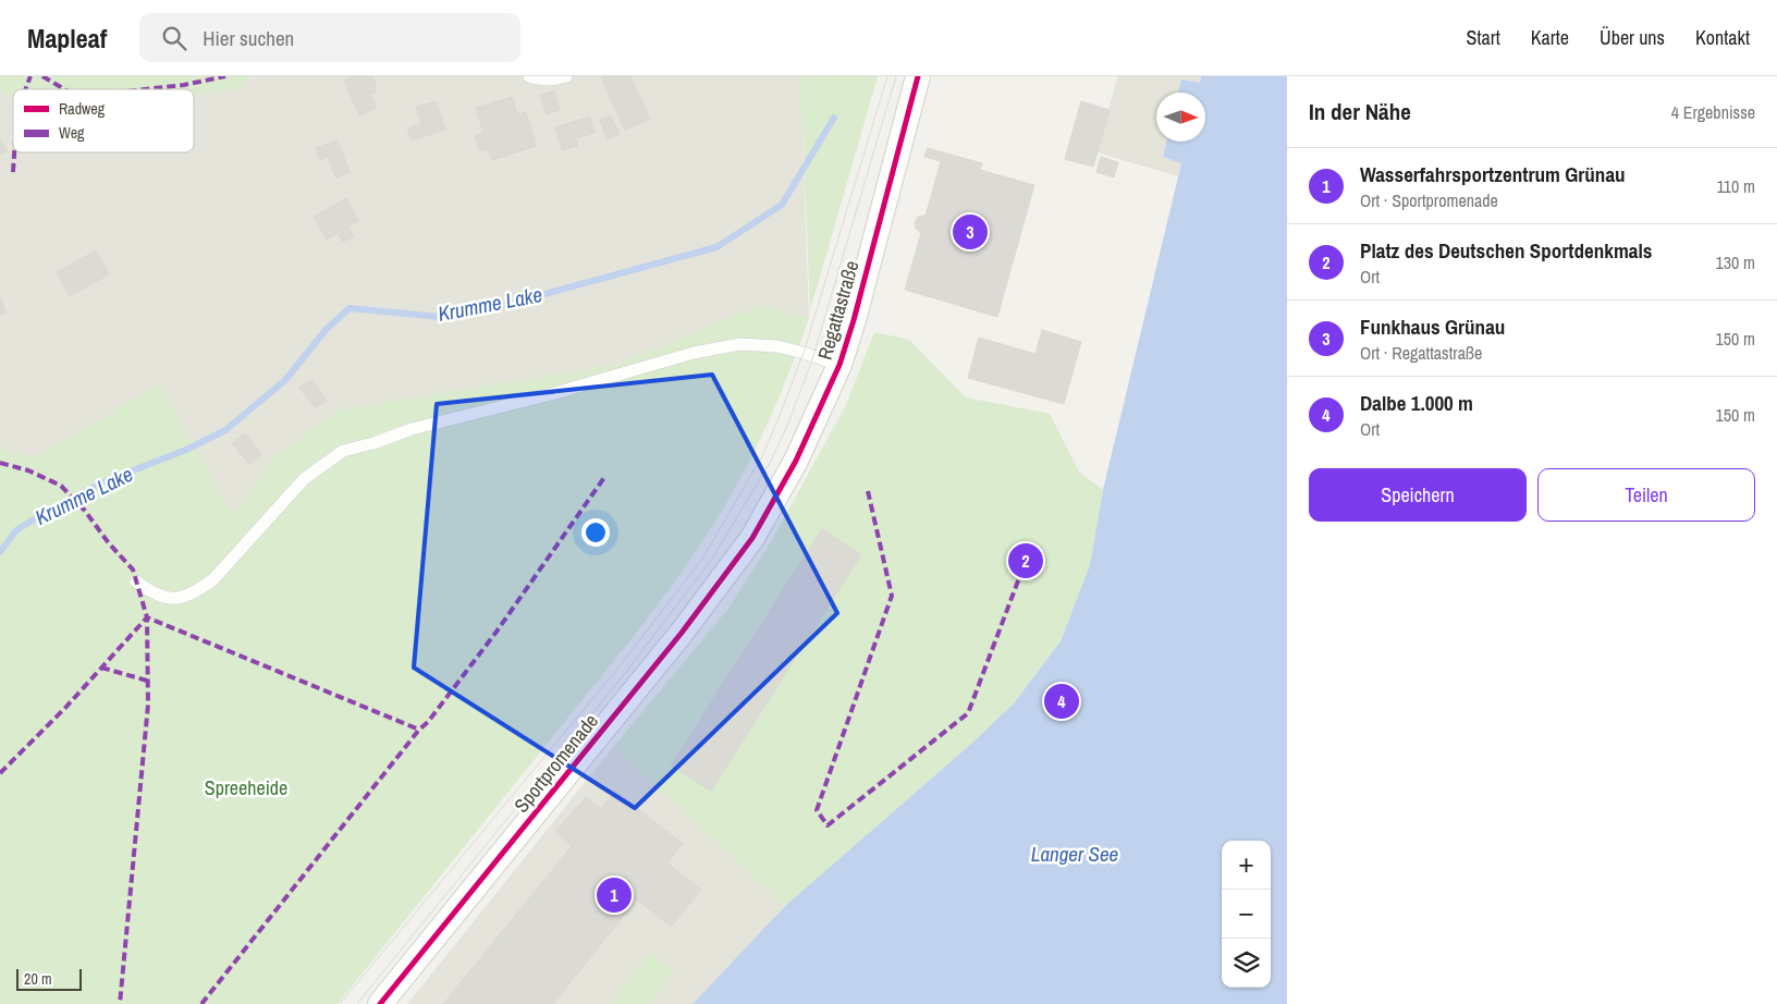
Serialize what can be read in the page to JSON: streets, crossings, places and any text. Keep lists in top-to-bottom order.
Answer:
{
  "streets": {
    "street": ["Regattastraße", "Sportpromenade"]
  },
  "crossings": [
    ["Regattastraße", "Sportpromenade"]
  ],
  "water": ["Krumme Lake", "Langer See"],
  "parks": ["Spreeheide"],
  "legend": ["Radweg", "Weg"],
  "scale_bar": "20 m",
  "north": "right",
  "page": {
    "header": "Mapleaf",
    "search": "Hier suchen",
    "nav": [
      "Start",
      "Karte",
      "Über uns",
      "Kontakt"
    ],
    "heading": ["In der Nähe", "4 Ergebnisse"],
    "list": [
      {
        "mark": "1",
        "name": "Wasserfahrsportzentrum Grünau",
        "note": "Ort · Sportpromenade",
        "value": "110 m"
      },
      {
        "mark": "2",
        "name": "Platz des Deutschen Sportdenkmals",
        "note": "Ort",
        "value": "130 m"
      },
      {
        "mark": "3",
        "name": "Funkhaus Grünau",
        "note": "Ort · Regattastraße",
        "value": "150 m"
      },
      {
        "mark": "4",
        "name": "Dalbe 1.000 m",
        "note": "Ort",
        "value": "150 m"
      }
    ],
    "pins": [
      "3",
      "2",
      "4",
      "1"
    ],
    "buttons": ["Speichern", "Teilen"],
    "map_buttons": ["+", "−"],
    "scale": "20 m"
  }
}
